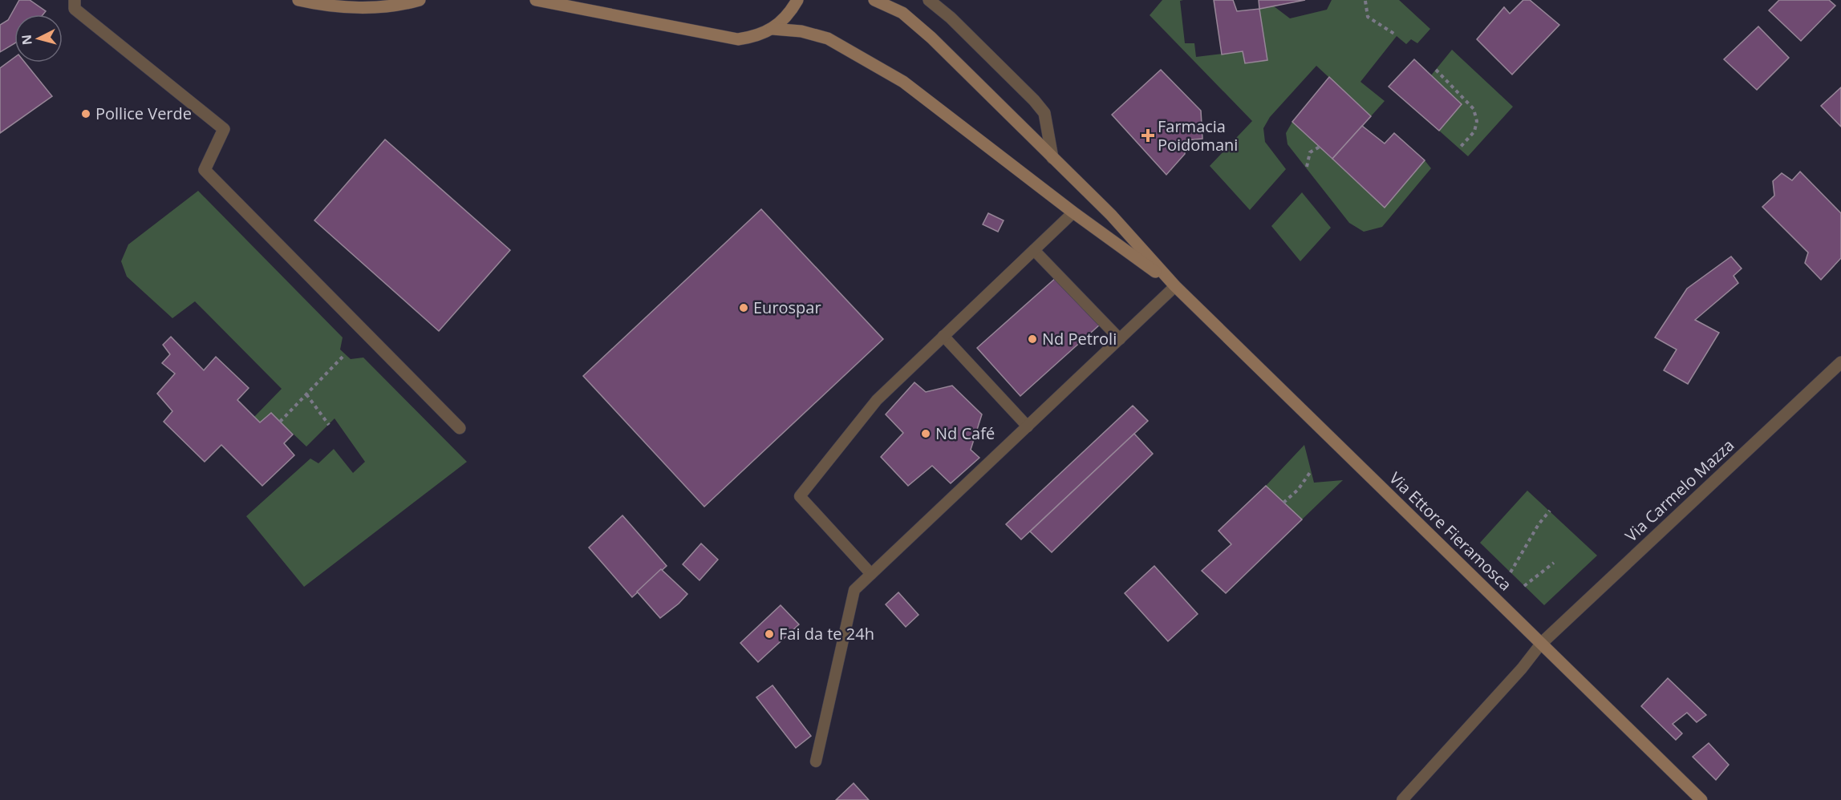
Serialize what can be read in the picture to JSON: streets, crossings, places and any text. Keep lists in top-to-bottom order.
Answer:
{
  "streets": {
    "main road": ["Via Ettore Fieramosca"],
    "street": ["Via Carmelo Mazza"]
  },
  "crossings": [
    ["Via Carmelo Mazza", "Via Ettore Fieramosca"]
  ],
  "places": {
    "other": [
      "Pollice Verde",
      "Eurospar",
      "Nd Petroli",
      "Nd Café",
      "Fai da te 24h"
    ],
    "health": ["Farmacia Poidomani"]
  },
  "north": "left"
}
